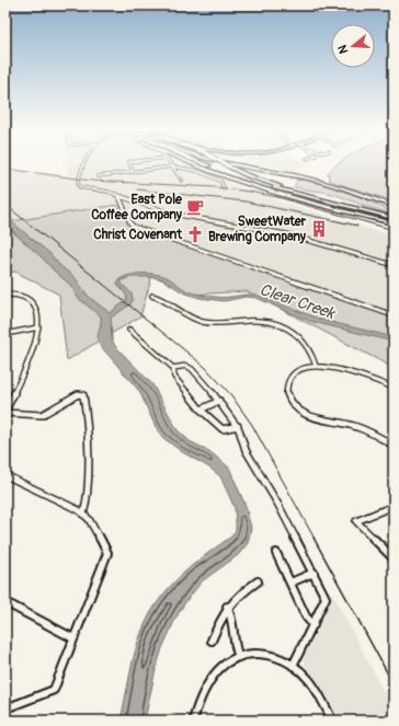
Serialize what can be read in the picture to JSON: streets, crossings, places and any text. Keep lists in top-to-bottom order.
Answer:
{
  "water": ["Clear Creek"],
  "places": {
    "cafe": ["East Pole Coffee Company"],
    "building": ["SweetWater Brewing Company"],
    "church": ["Christ Covenant"]
  },
  "north": "left"
}
